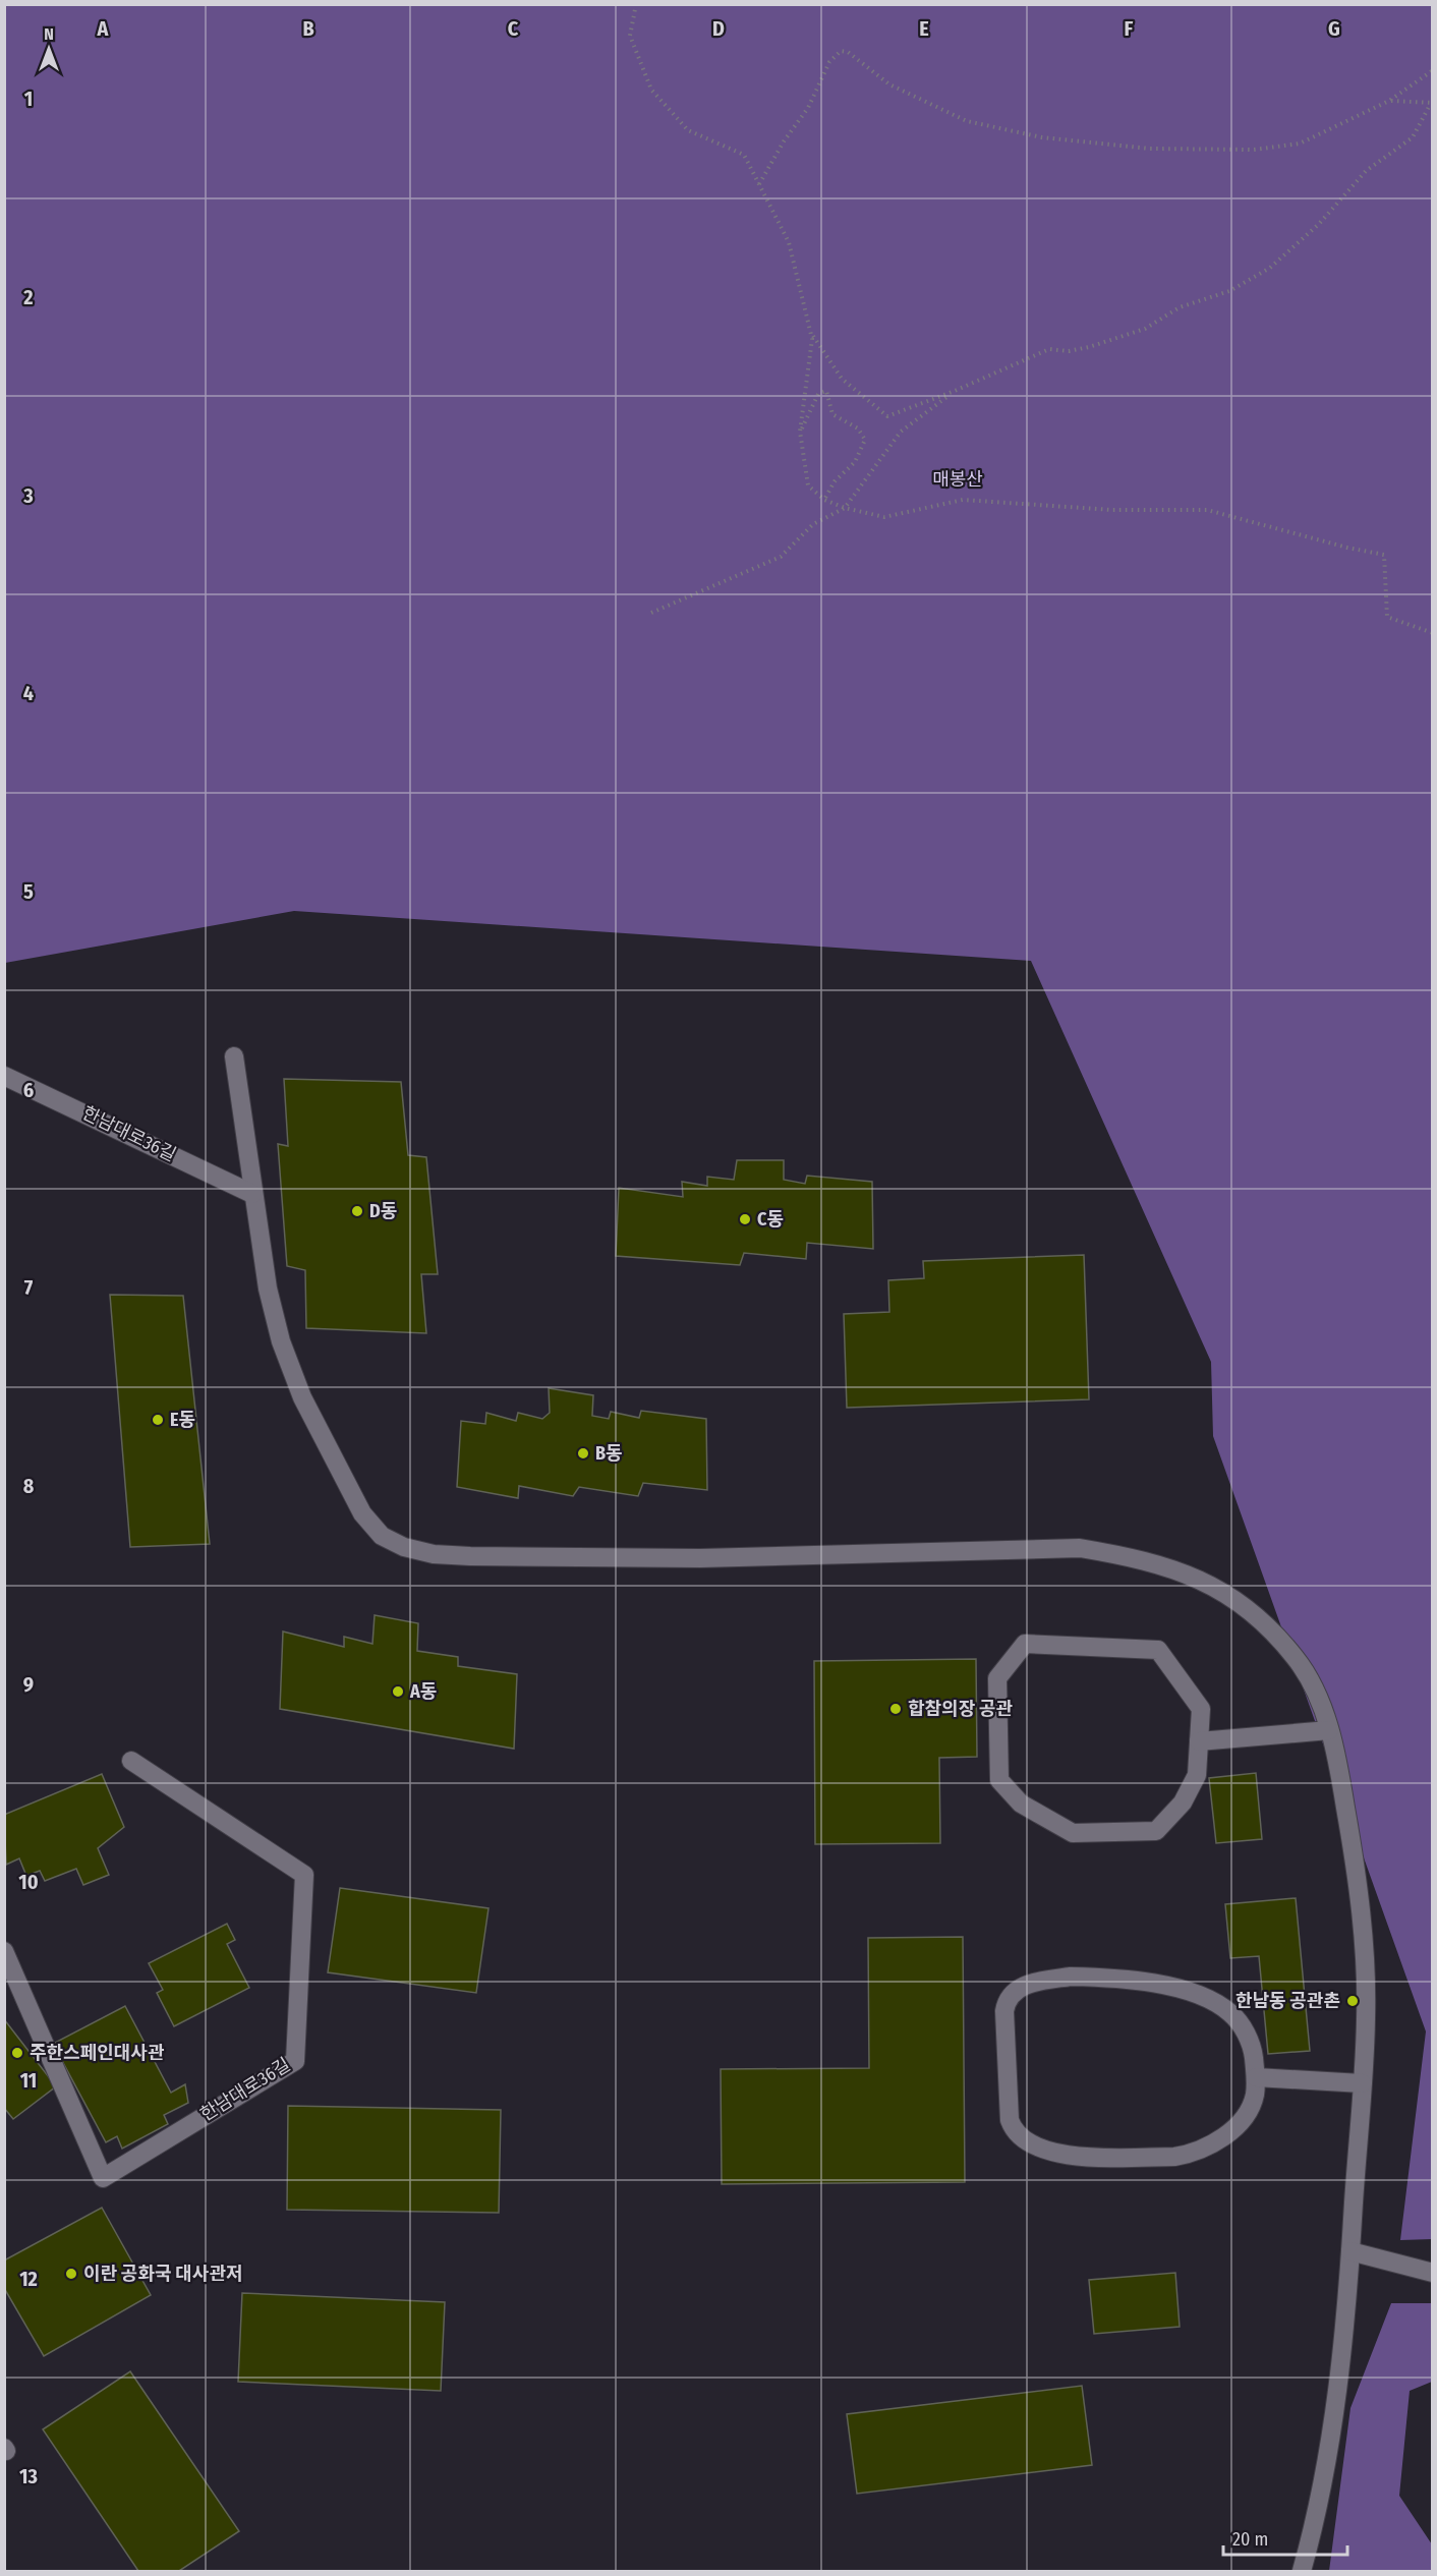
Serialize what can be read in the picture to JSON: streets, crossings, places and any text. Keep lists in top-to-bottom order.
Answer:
{
  "streets": {
    "street": ["한남대로36길"]
  },
  "parks": ["매봉산"],
  "places": [
    "D동",
    "C동",
    "E동",
    "B동",
    "A동",
    "합참의장 공관",
    "한남동 공관촌",
    "주한스페인대사관",
    "이란 공화국 대사관저"
  ],
  "scale_bar": "20 m",
  "north": "top",
  "grid": {
    "columns": [
      "A",
      "B",
      "C",
      "D",
      "E",
      "F",
      "G"
    ],
    "rows": [
      "1",
      "2",
      "3",
      "4",
      "5",
      "6",
      "7",
      "8",
      "9",
      "10",
      "11",
      "12",
      "13"
    ]
  }
}
